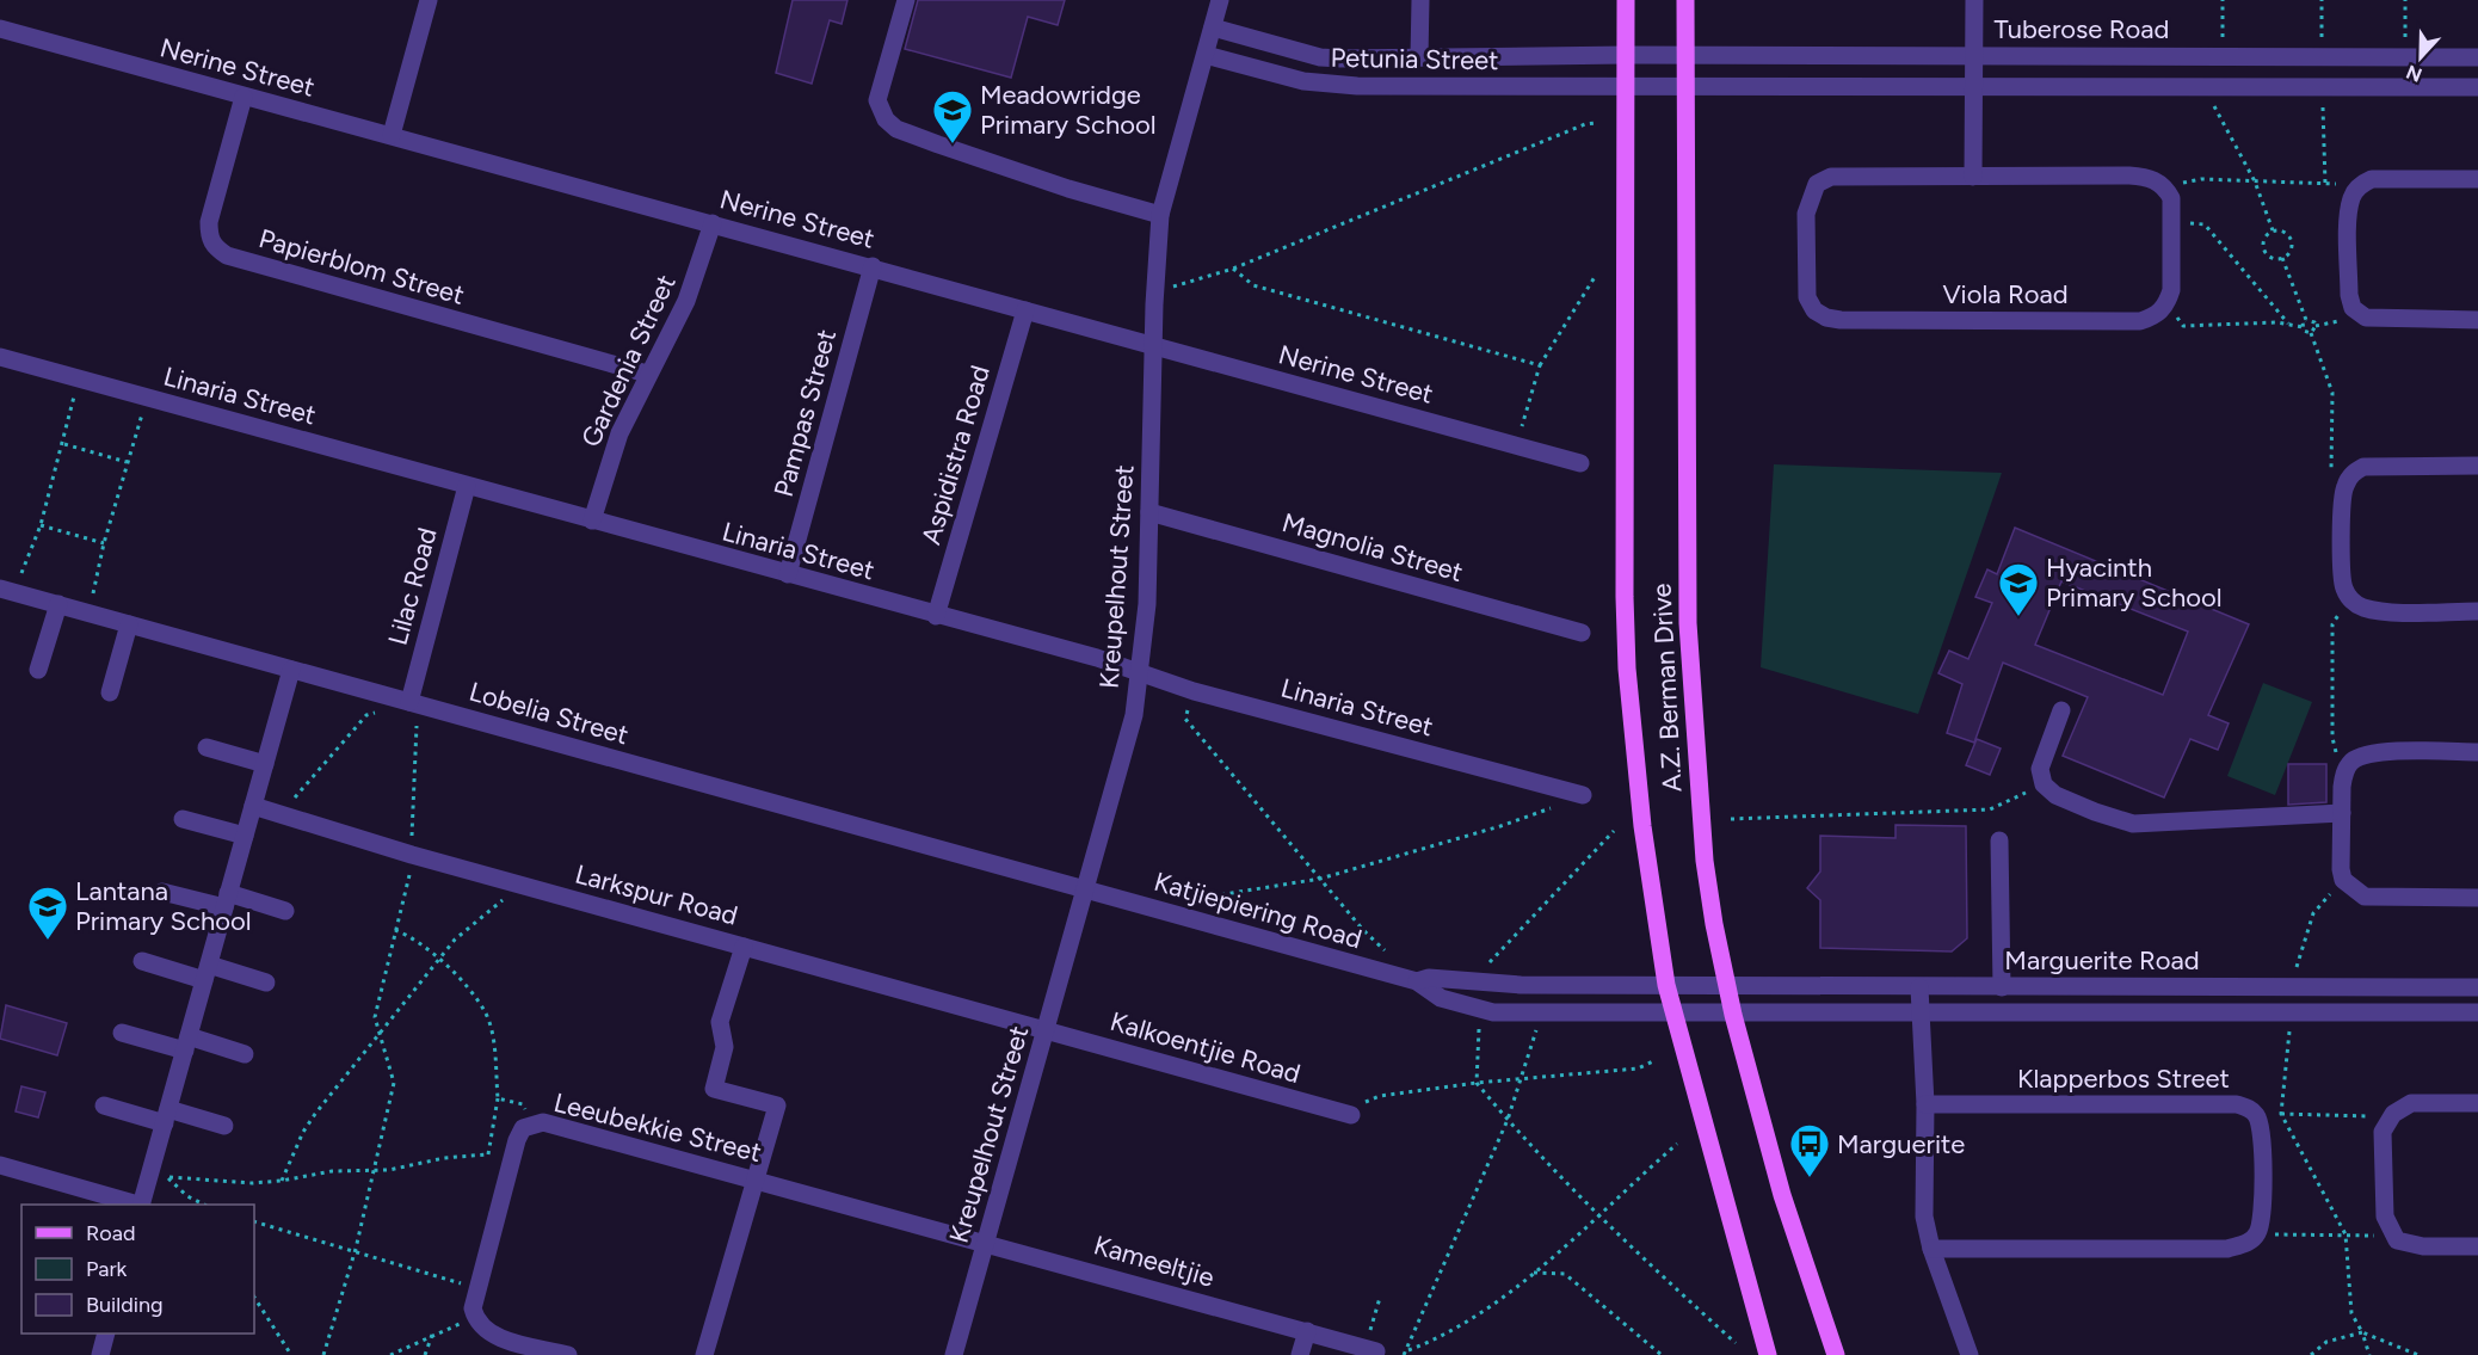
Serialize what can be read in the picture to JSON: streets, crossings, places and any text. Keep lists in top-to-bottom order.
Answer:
{
  "streets": {
    "main road": ["A.Z. Berman Drive"],
    "street": [
      "Tuberose Road",
      "Petunia Street",
      "Nerine Street",
      "Papierblom Street",
      "Viola Road",
      "Gardenia Street",
      "Linaria Street",
      "Pampas Street",
      "Aspidistra Road",
      "Magnolia Street",
      "Kreupelhout Street",
      "Lilac Road",
      "Lobelia Street",
      "Larkspur Road",
      "Katjiepiering Road",
      "Marguerite Road",
      "Kalkoentjie Road",
      "Klapperbos Street",
      "Leeubekkie Street",
      "Kameeltjie"
    ]
  },
  "crossings": [
    ["Tuberose Road", "Petunia Street"],
    ["Tuberose Road", "A.Z. Berman Drive"],
    ["Petunia Street", "Kreupelhout Street"],
    ["Petunia Street", "A.Z. Berman Drive"],
    ["Nerine Street", "Papierblom Street"],
    ["Nerine Street", "Gardenia Street"],
    ["Nerine Street", "Pampas Street"],
    ["Nerine Street", "Aspidistra Road"],
    ["Nerine Street", "Kreupelhout Street"],
    ["Papierblom Street", "Gardenia Street"],
    ["Gardenia Street", "Linaria Street"],
    ["Linaria Street", "Pampas Street"],
    ["Linaria Street", "Aspidistra Road"],
    ["Linaria Street", "Kreupelhout Street"],
    ["Linaria Street", "Lilac Road"],
    ["Magnolia Street", "Kreupelhout Street"],
    ["Kreupelhout Street", "Lobelia Street"],
    ["Kreupelhout Street", "Larkspur Road"],
    ["Kreupelhout Street", "Katjiepiering Road"],
    ["Kreupelhout Street", "Kalkoentjie Road"],
    ["Kreupelhout Street", "Leeubekkie Street"],
    ["Kreupelhout Street", "Kameeltjie"],
    ["Lilac Road", "Lobelia Street"],
    ["A.Z. Berman Drive", "Katjiepiering Road"],
    ["A.Z. Berman Drive", "Marguerite Road"],
    ["Lobelia Street", "Katjiepiering Road"],
    ["Larkspur Road", "Kalkoentjie Road"],
    ["Katjiepiering Road", "Marguerite Road"],
    ["Leeubekkie Street", "Kameeltjie"]
  ],
  "places": {
    "school or university": ["Meadowridge Primary School", "Hyacinth Primary School", "Lantana Primary School"],
    "bus stop": ["Marguerite"]
  },
  "legend": ["Road", "Park", "Building"],
  "north": "bottom"
}
